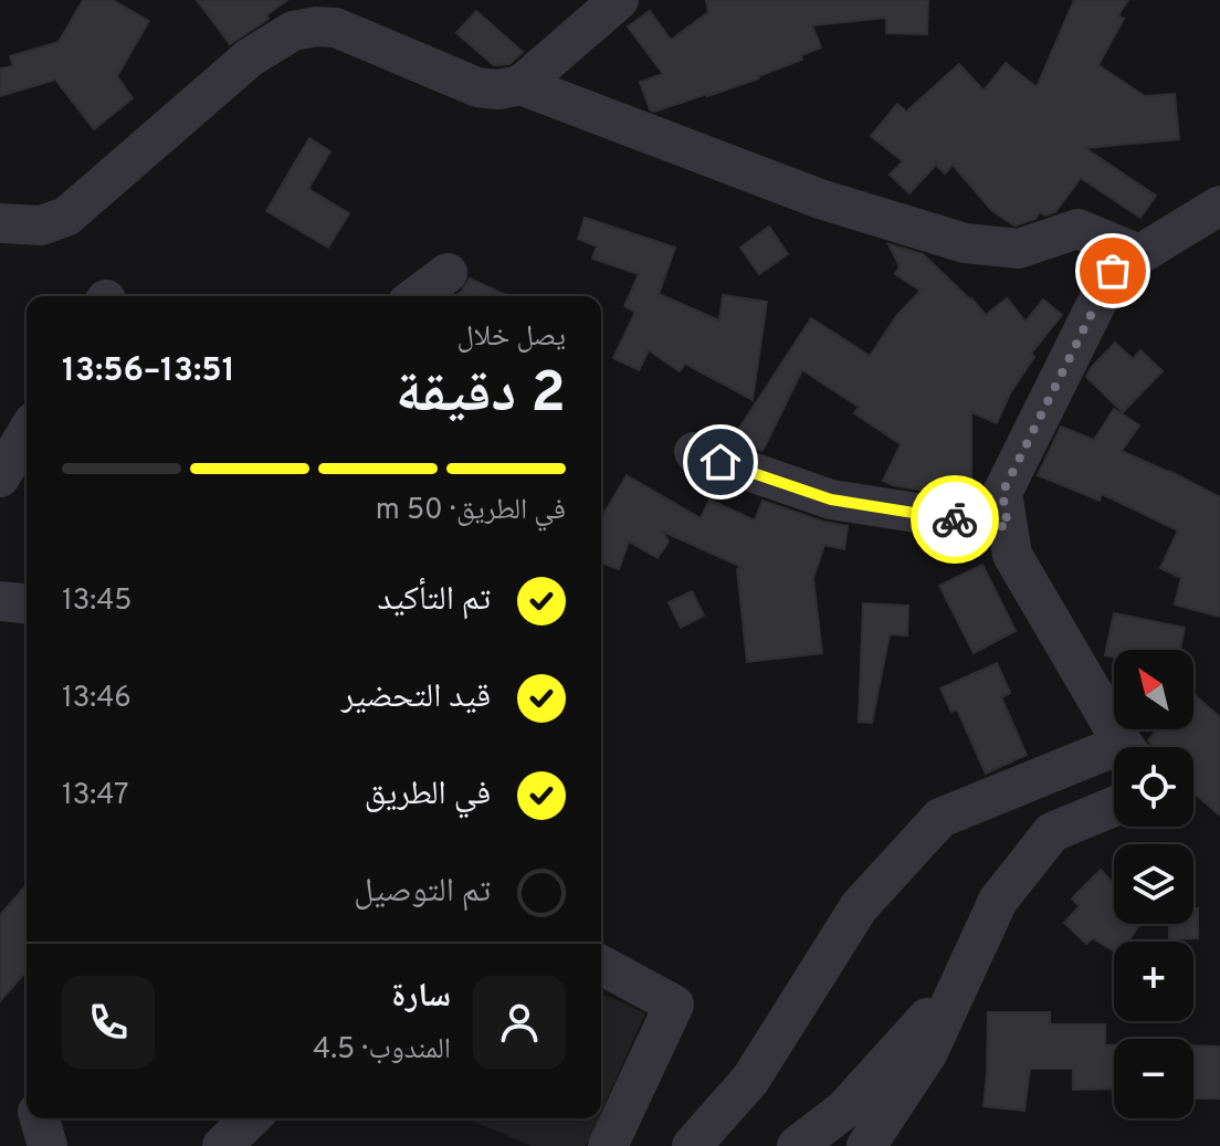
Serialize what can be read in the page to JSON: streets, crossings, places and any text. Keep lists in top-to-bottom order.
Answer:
{
  "north": "top left",
  "page": {
    "heading": ["2 دقيقة", "يصل خلال", "13:51–13:56"],
    "panel": ["سارة", "المندوب · 4.5"],
    "bar": "في الطريق · 50 m",
    "list": [
      ["تم التأكيد", "13:45"],
      ["قيد التحضير", "13:46"],
      ["في الطريق", "13:47"],
      "تم التوصيل"
    ],
    "map_buttons": ["+", "−"]
  }
}
